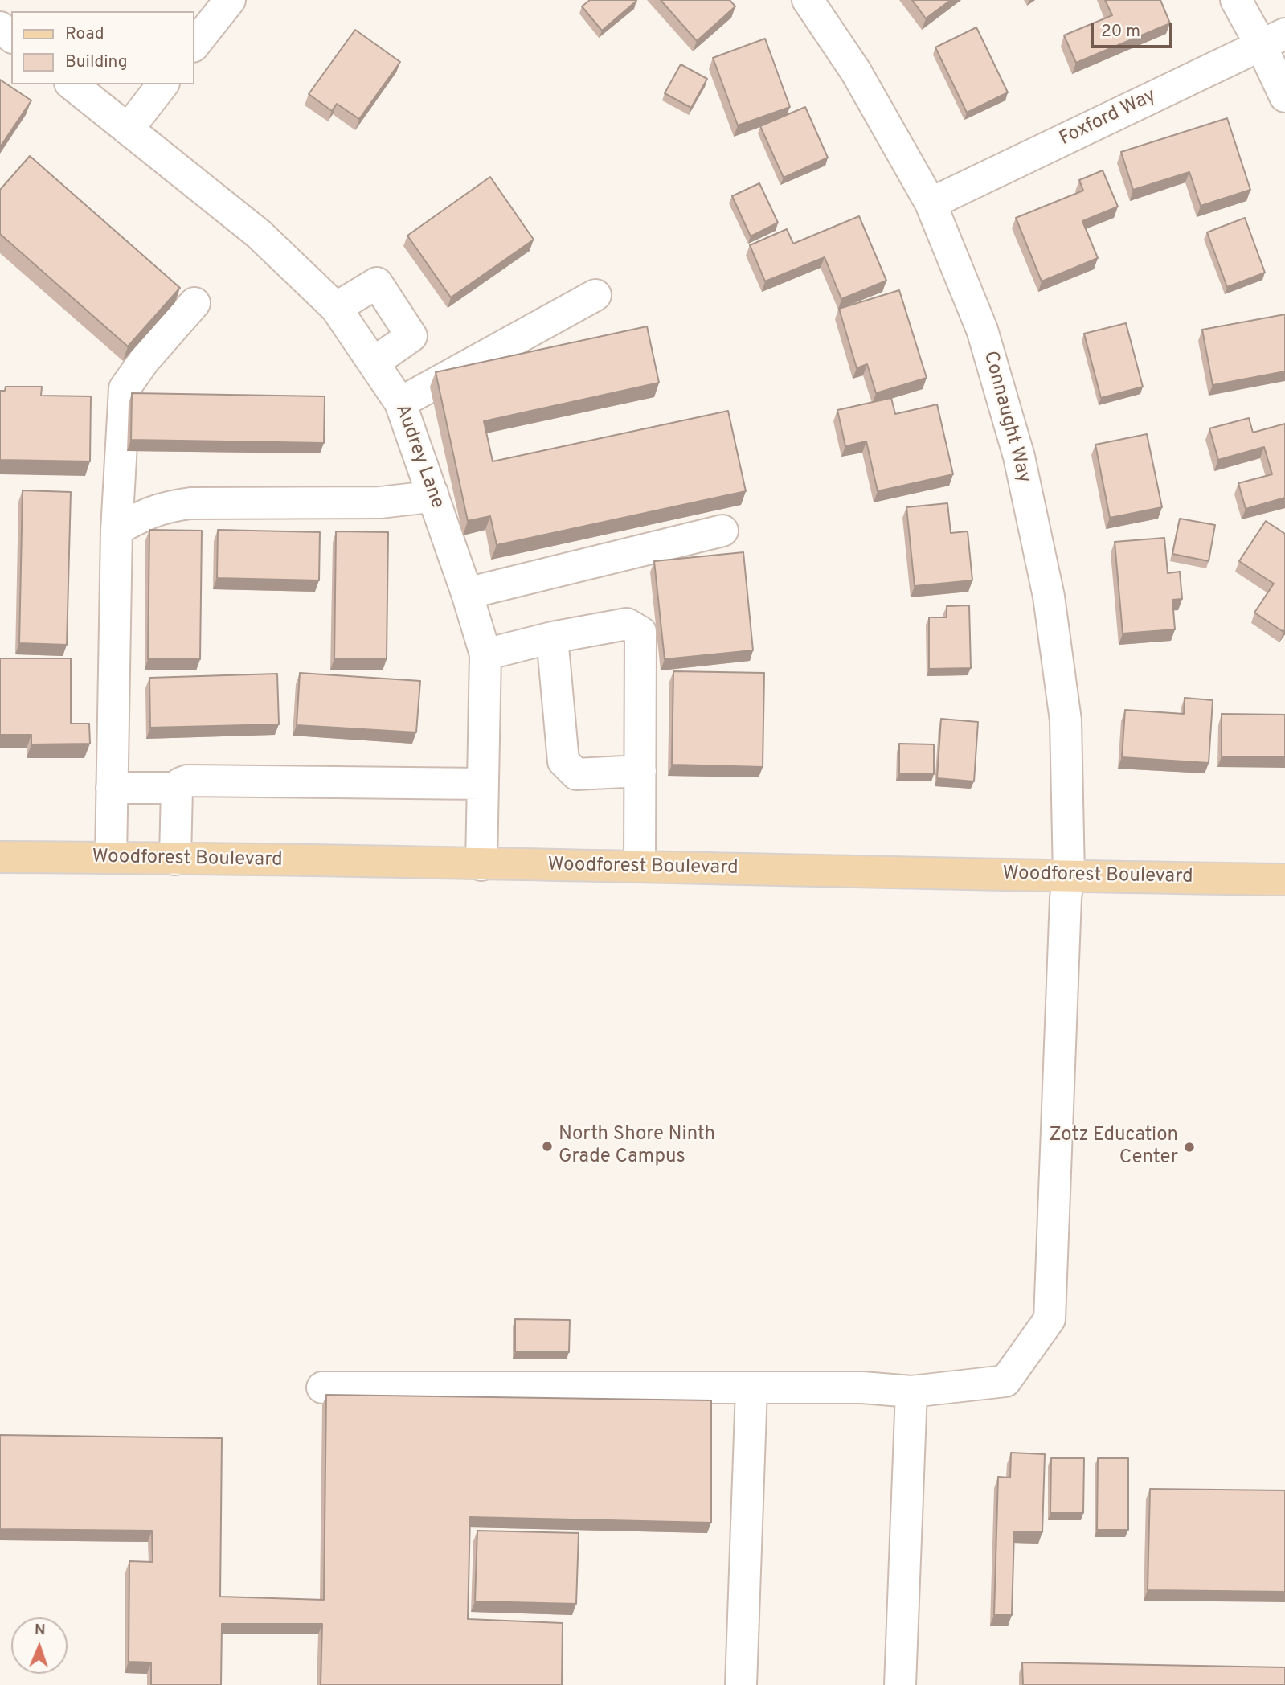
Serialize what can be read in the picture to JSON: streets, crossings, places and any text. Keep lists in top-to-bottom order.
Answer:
{
  "streets": {
    "main road": ["Woodforest Boulevard"],
    "street": ["Foxford Way", "Connaught Way", "Audrey Lane"]
  },
  "crossings": [
    ["Foxford Way", "Connaught Way"],
    ["Connaught Way", "Woodforest Boulevard"],
    ["Audrey Lane", "Woodforest Boulevard"]
  ],
  "places": ["North Shore Ninth Grade Campus", "Zotz Education Center"],
  "legend": ["Road", "Building"],
  "scale_bar": "20 m",
  "north": "top"
}
